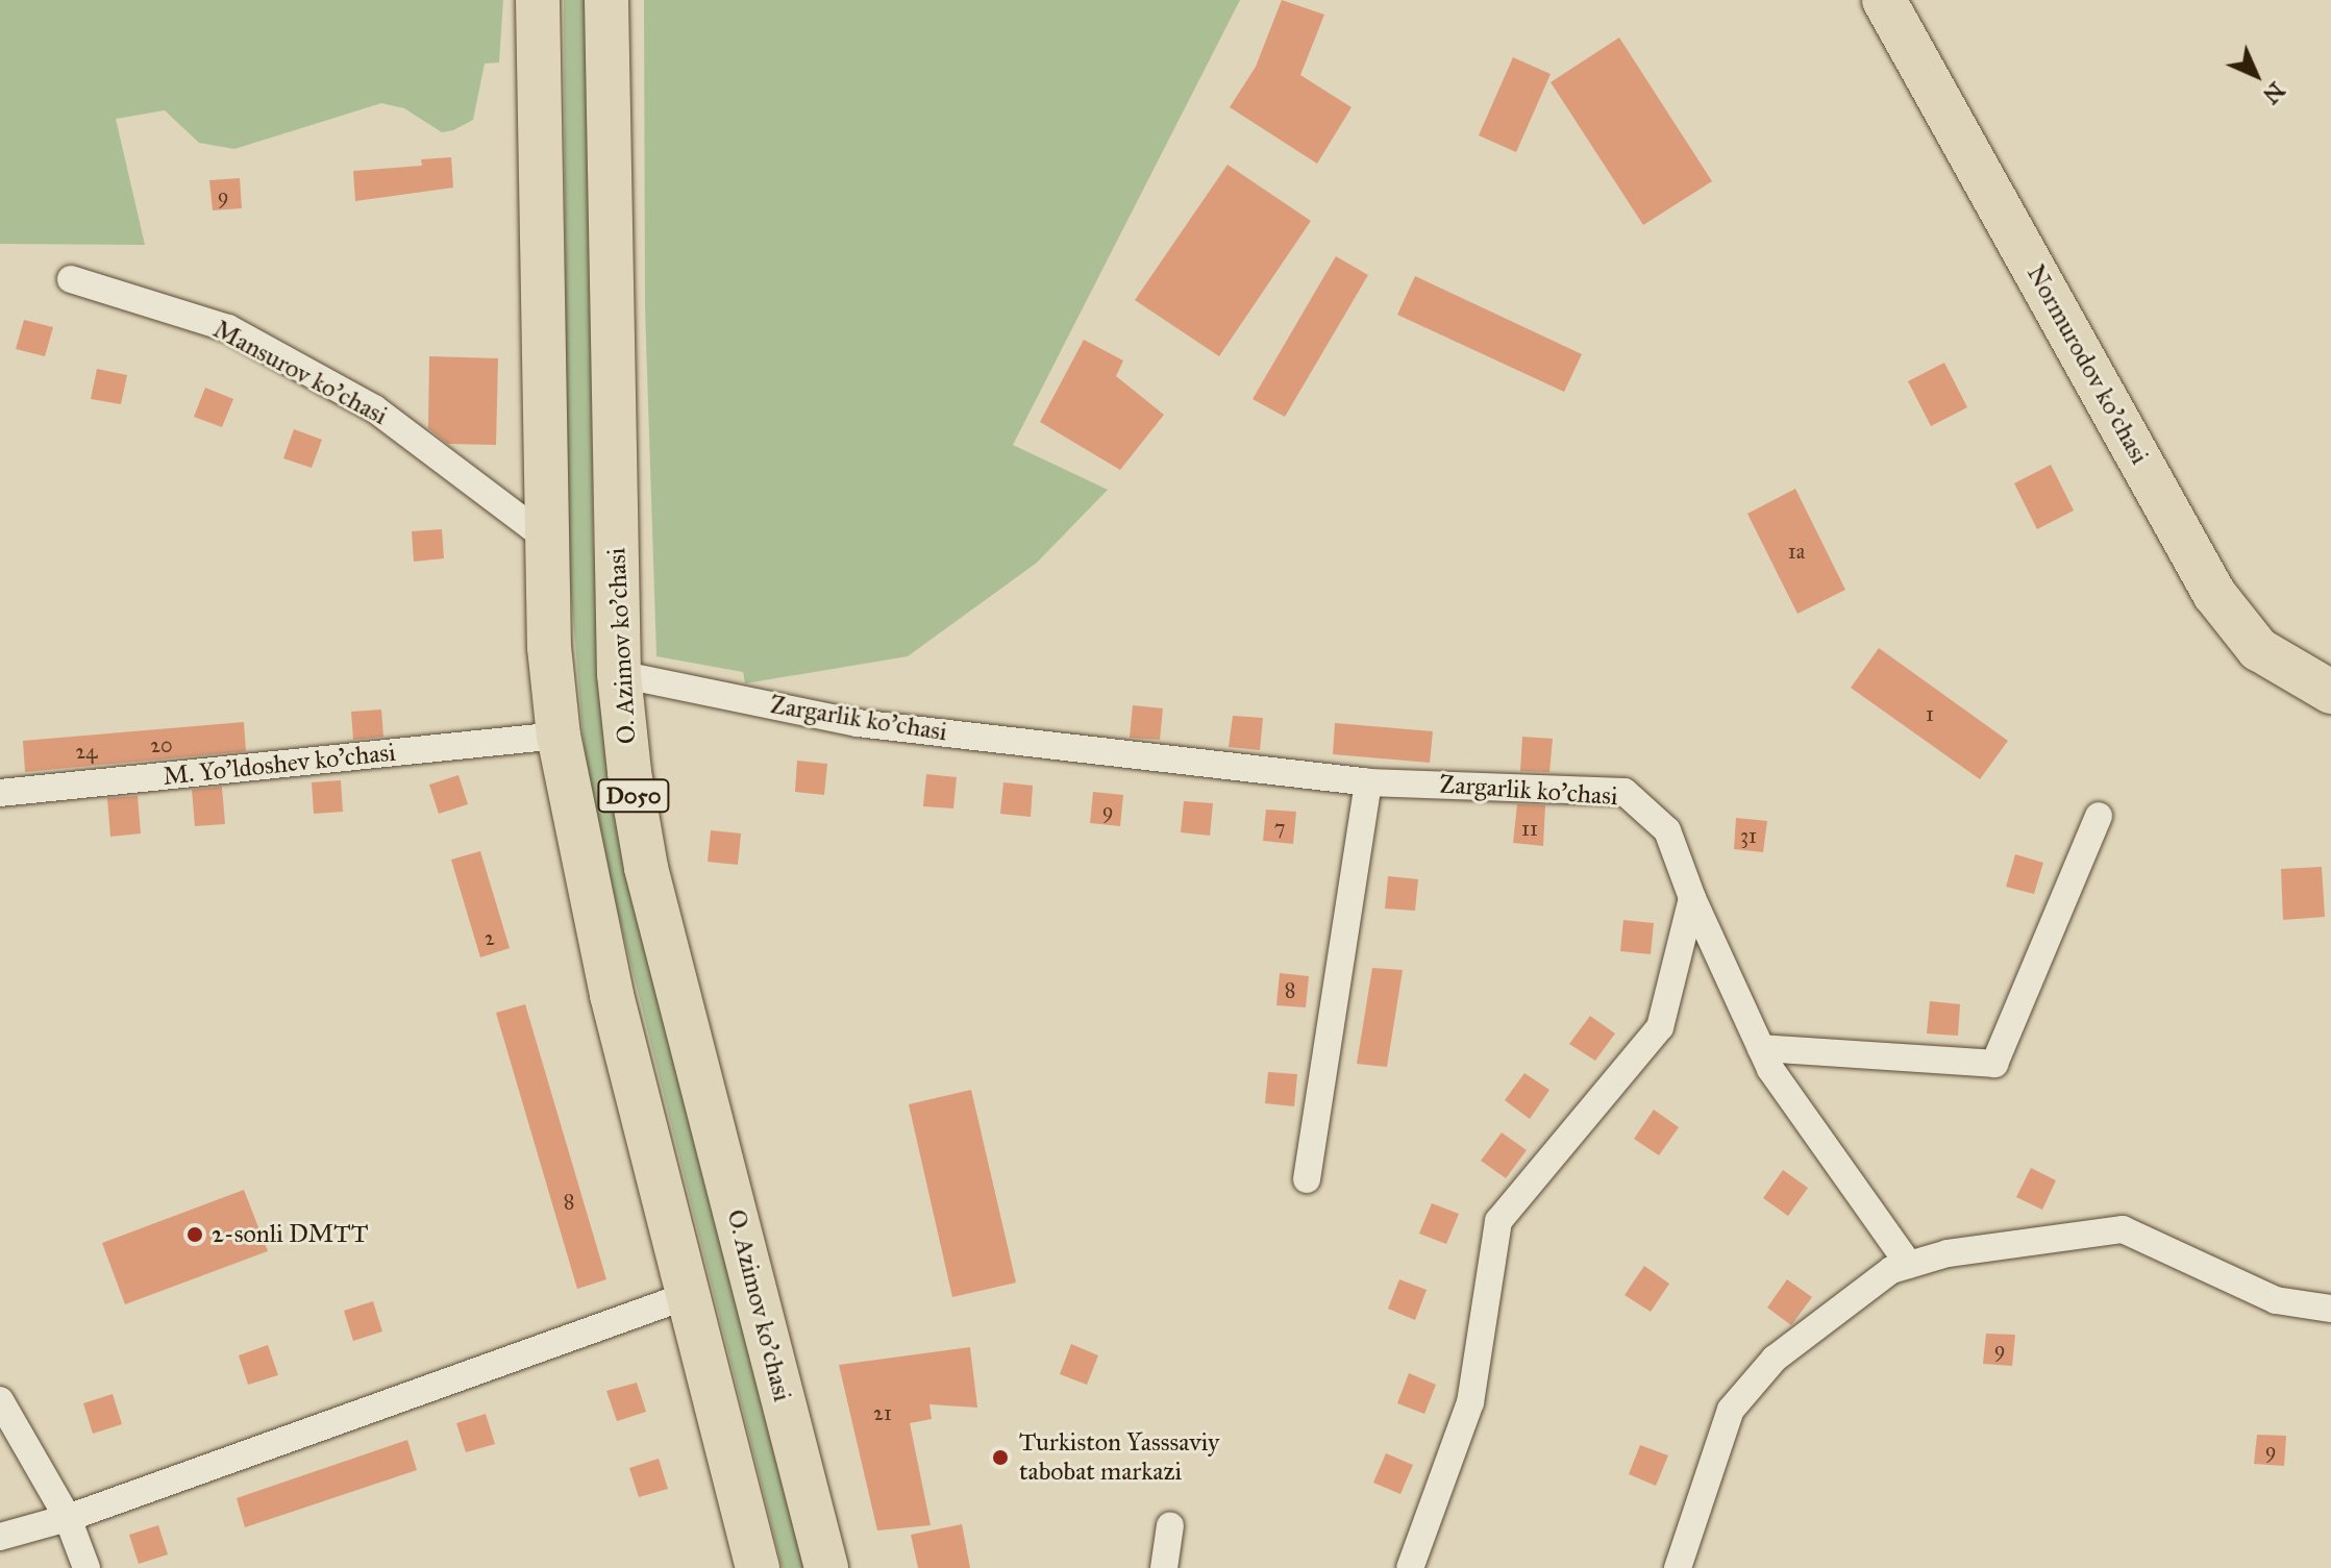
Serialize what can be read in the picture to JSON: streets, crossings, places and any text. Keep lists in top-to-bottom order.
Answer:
{
  "streets": {
    "main road": ["Normurodov ko'chasi", "O. Azimov ko'chasi", "D050"],
    "street": ["Mansurov ko'chasi", "Zargarlik ko'chasi", "M. Yo'ldoshev ko'chasi"]
  },
  "crossings": [
    ["Mansurov ko'chasi", "D050"],
    ["O. Azimov ko'chasi", "Zargarlik ko'chasi"],
    ["M. Yo'ldoshev ko'chasi", "D050"]
  ],
  "places": ["2-sonli DMTT", "Turkiston Yasssaviy tabobat markazi"],
  "house_numbers": [
    "9",
    "1a",
    "1",
    "20",
    "24",
    "9",
    "7",
    "11",
    "31",
    "2",
    "8",
    "8",
    "9",
    "21",
    "9"
  ],
  "north": "bottom right"
}
